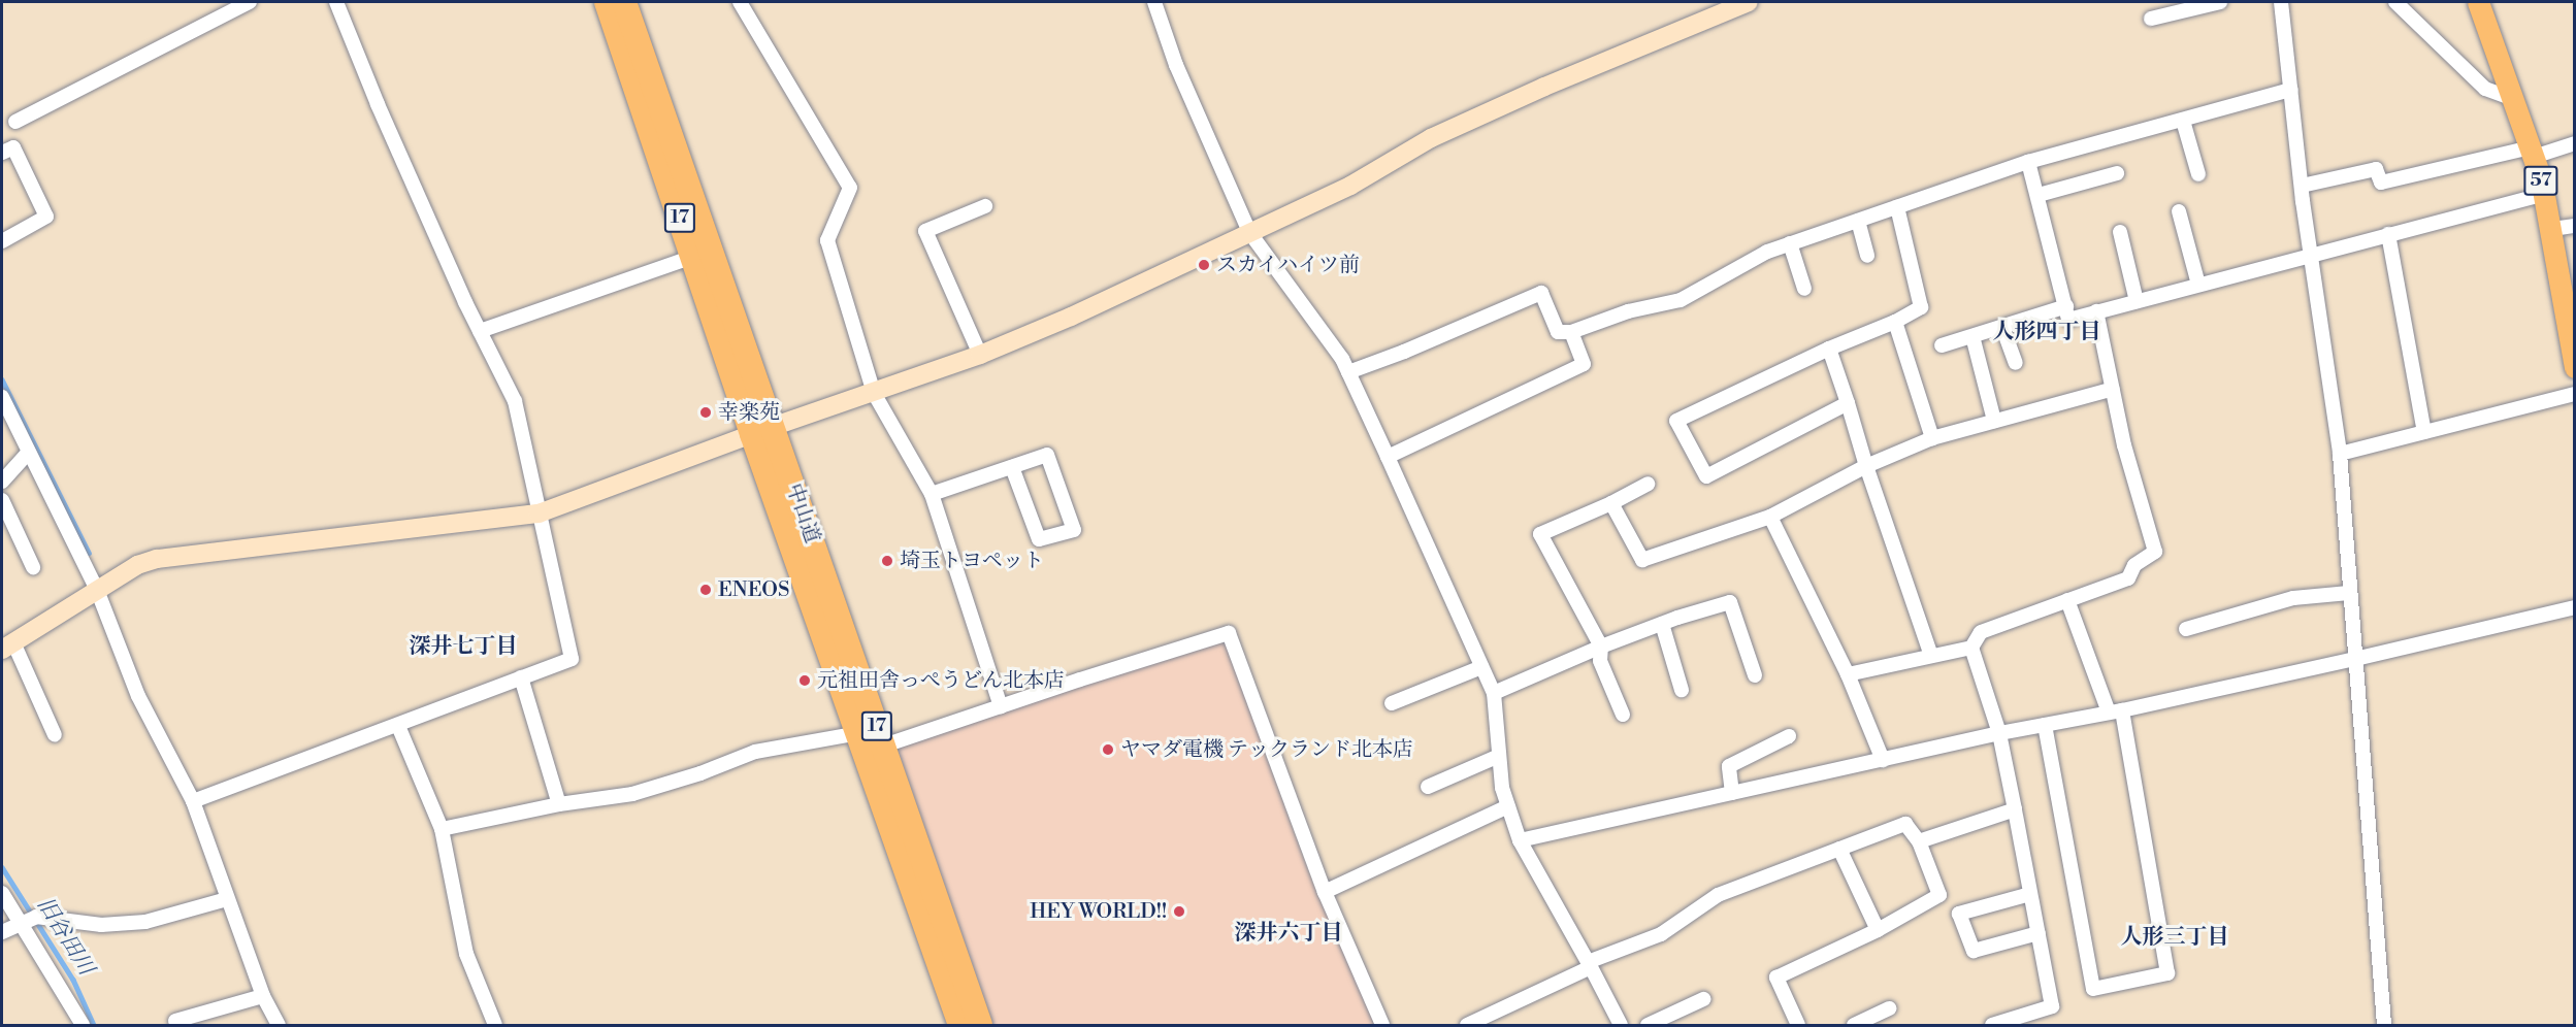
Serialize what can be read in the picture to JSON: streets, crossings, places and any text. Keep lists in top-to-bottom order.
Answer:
{
  "streets": {
    "highway": ["17", "中山道"],
    "main road": ["57"]
  },
  "districts": [
    "人形四丁目",
    "深井七丁目",
    "深井六丁目",
    "人形三丁目"
  ],
  "water": ["旧谷田川"],
  "places": [
    "スカイハイツ前",
    "幸楽苑",
    "埼玉トヨペット",
    "ENEOS",
    "元祖田舎っぺうどん北本店",
    "ヤマダ電機 テックランド北本店",
    "HEY WORLD!!"
  ]
}
